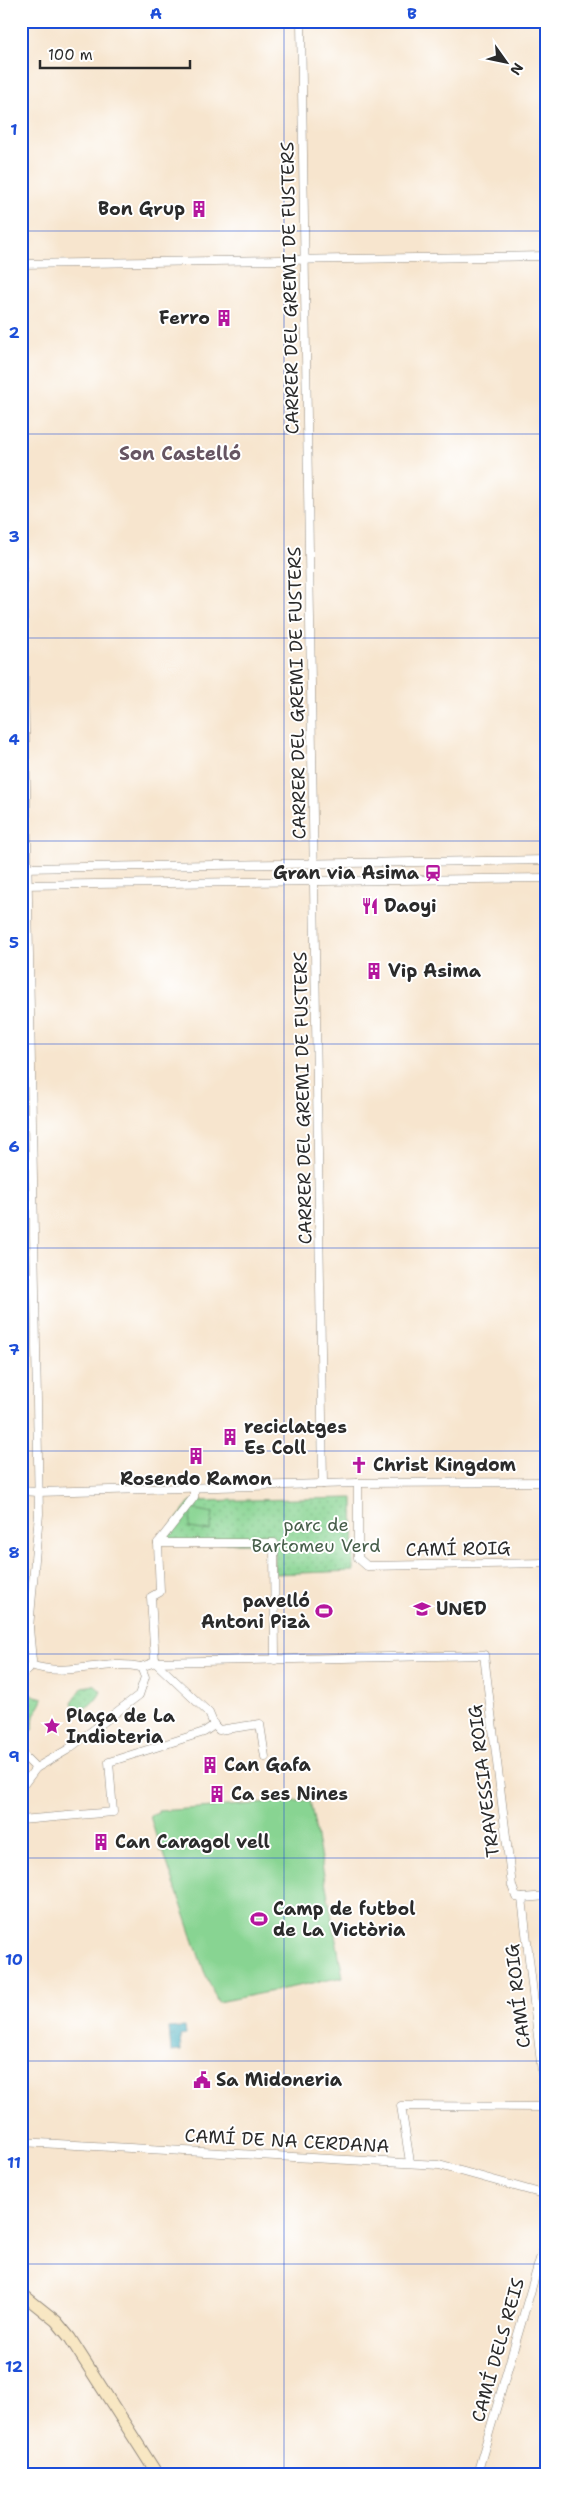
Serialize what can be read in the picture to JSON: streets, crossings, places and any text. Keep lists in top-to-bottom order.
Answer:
{
  "streets": {
    "street": [
      "CARRER DEL GREMI DE FUSTERS",
      "CAMÍ ROIG",
      "TRAVESSIA ROIG",
      "CAMÍ DE NA CERDANA",
      "CAMÍ DELS REIS"
    ]
  },
  "crossings": [
    ["CAMÍ ROIG", "TRAVESSIA ROIG"]
  ],
  "districts": ["Son Castelló"],
  "parks": ["parc de Bartomeu Verd"],
  "places": {
    "building": [
      "Bon Grup",
      "Ferro",
      "Vip Asima",
      "reciclatges Es Coll",
      "Rosendo Ramon",
      "Can Gafa",
      "Ca ses Nines",
      "Can Caragol vell"
    ],
    "station": ["Gran via Asima"],
    "restaurant": ["Daoyi"],
    "church": ["Christ Kingdom"],
    "school or university": ["UNED"],
    "sports": ["pavelló Antoni Pizà", "Camp de futbol de La Victòria"],
    "place": ["Plaça de La Indioteria"],
    "public building": ["Sa Midoneria"]
  },
  "scale_bar": "100 m",
  "north": "bottom right",
  "grid": {
    "columns": ["A", "B"],
    "rows": [
      "1",
      "2",
      "3",
      "4",
      "5",
      "6",
      "7",
      "8",
      "9",
      "10",
      "11",
      "12"
    ]
  }
}
